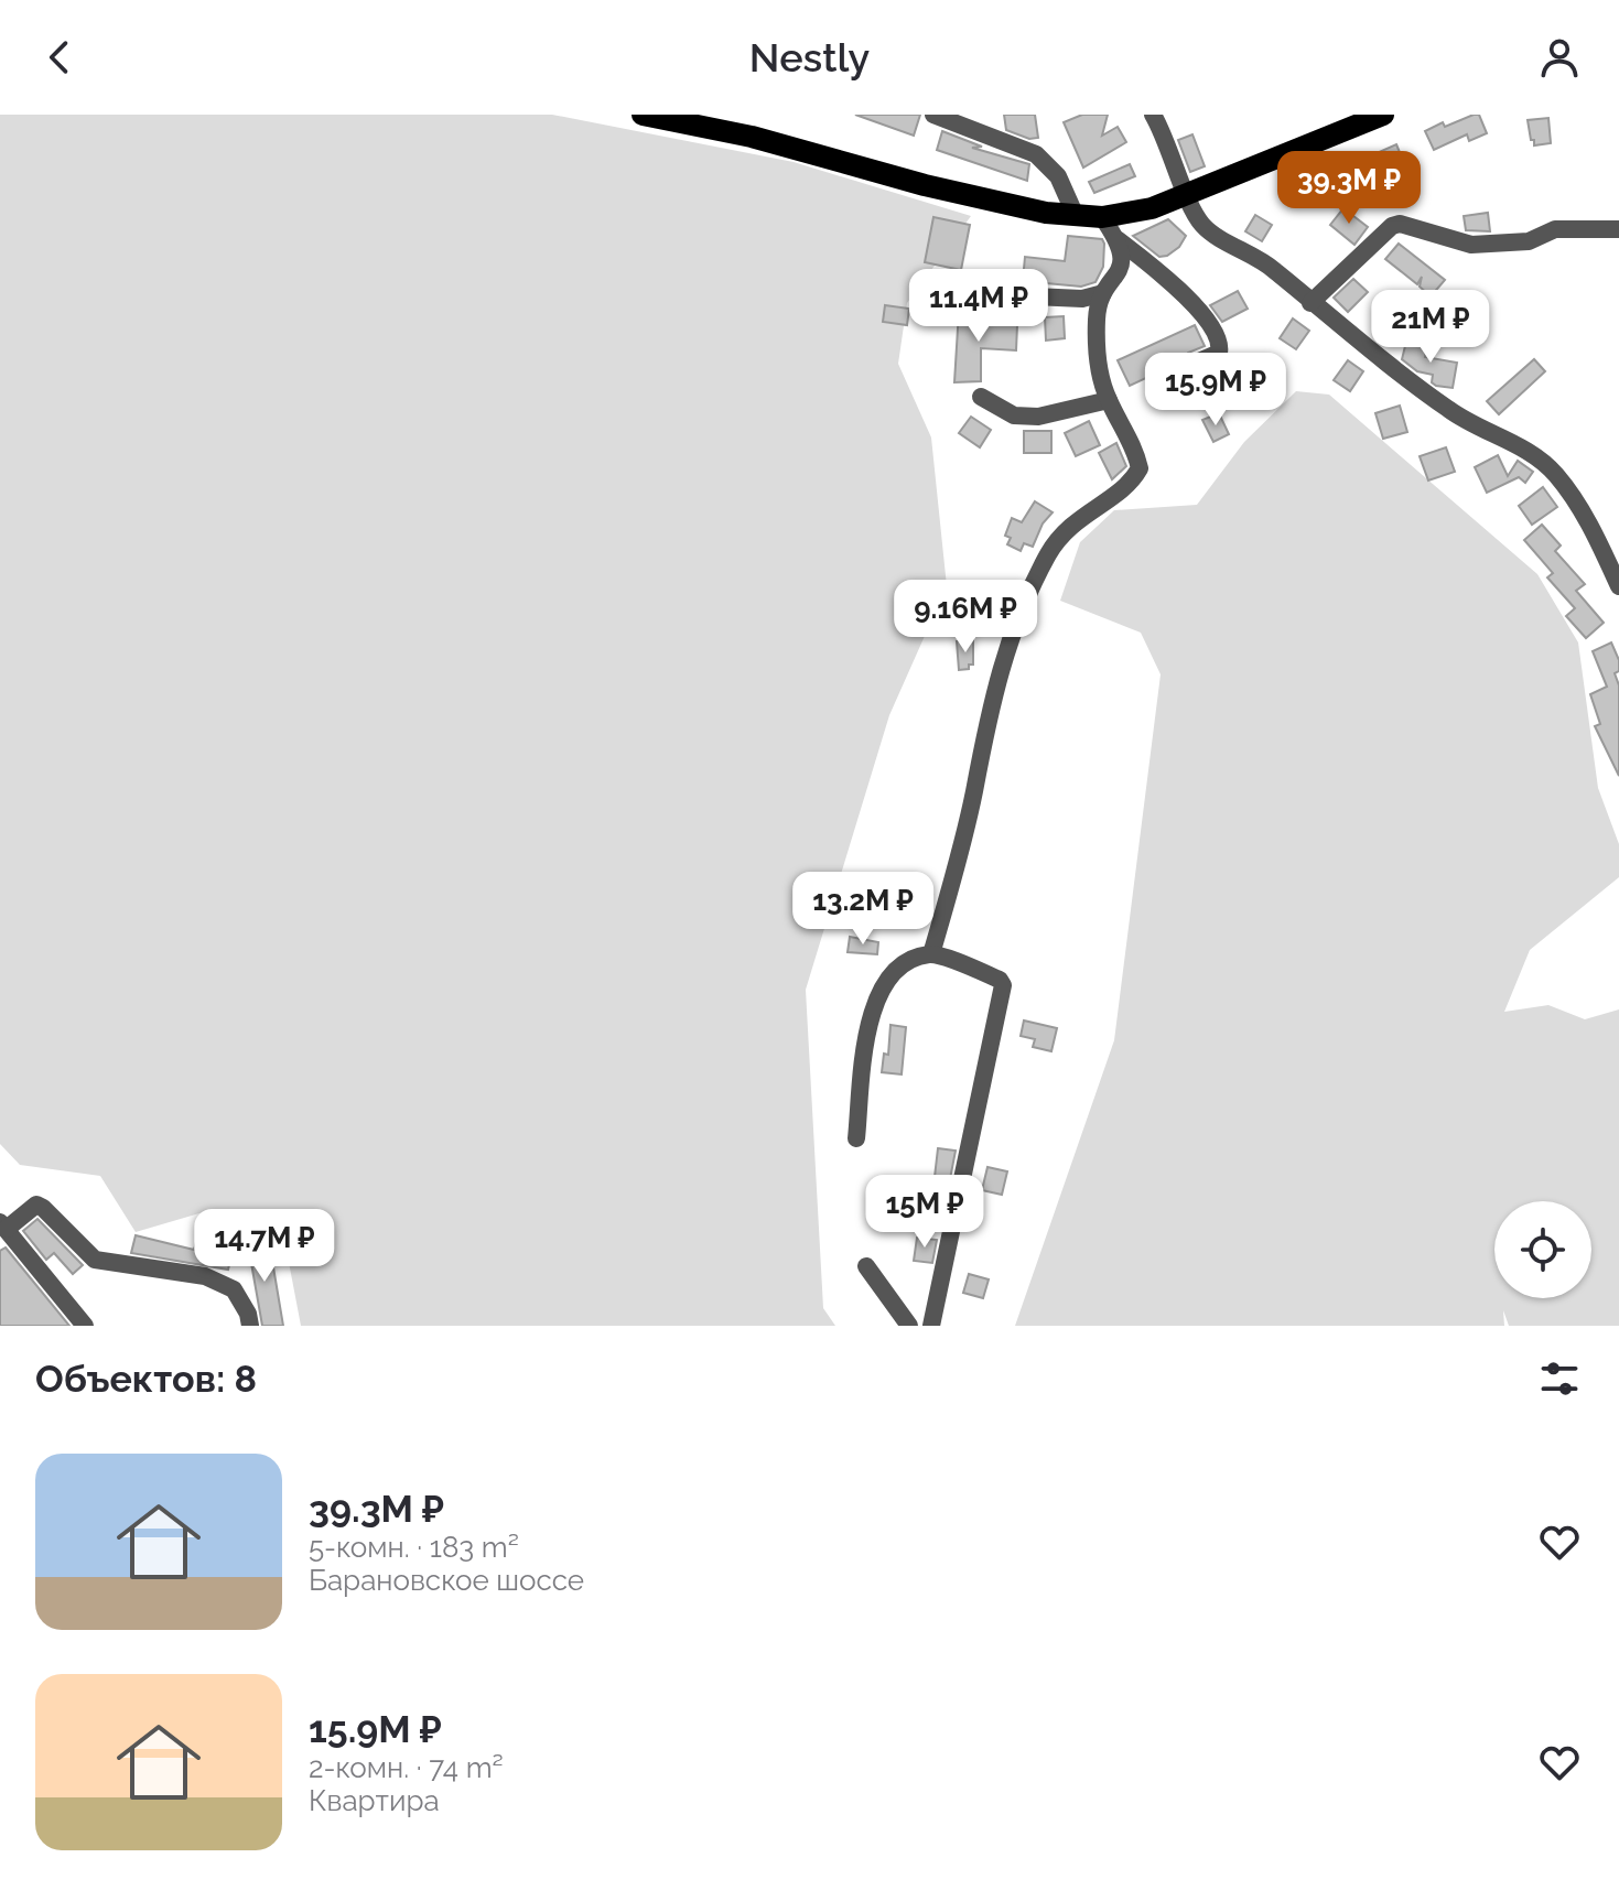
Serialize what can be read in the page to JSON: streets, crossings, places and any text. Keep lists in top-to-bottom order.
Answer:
{
  "page": {
    "header": "Nestly",
    "price": [
      "39.3M ₽",
      "11.4M ₽",
      "21M ₽",
      "15.9M ₽",
      "9.16M ₽",
      "13.2M ₽",
      "15M ₽",
      "14.7M ₽"
    ],
    "heading": "Объектов: 8",
    "list": [
      {
        "name": "39.3M ₽",
        "note": "5-комн. · 183 m² · Барановское шоссе"
      },
      {
        "name": "15.9M ₽",
        "note": "2-комн. · 74 m² · Квартира"
      }
    ]
  }
}
